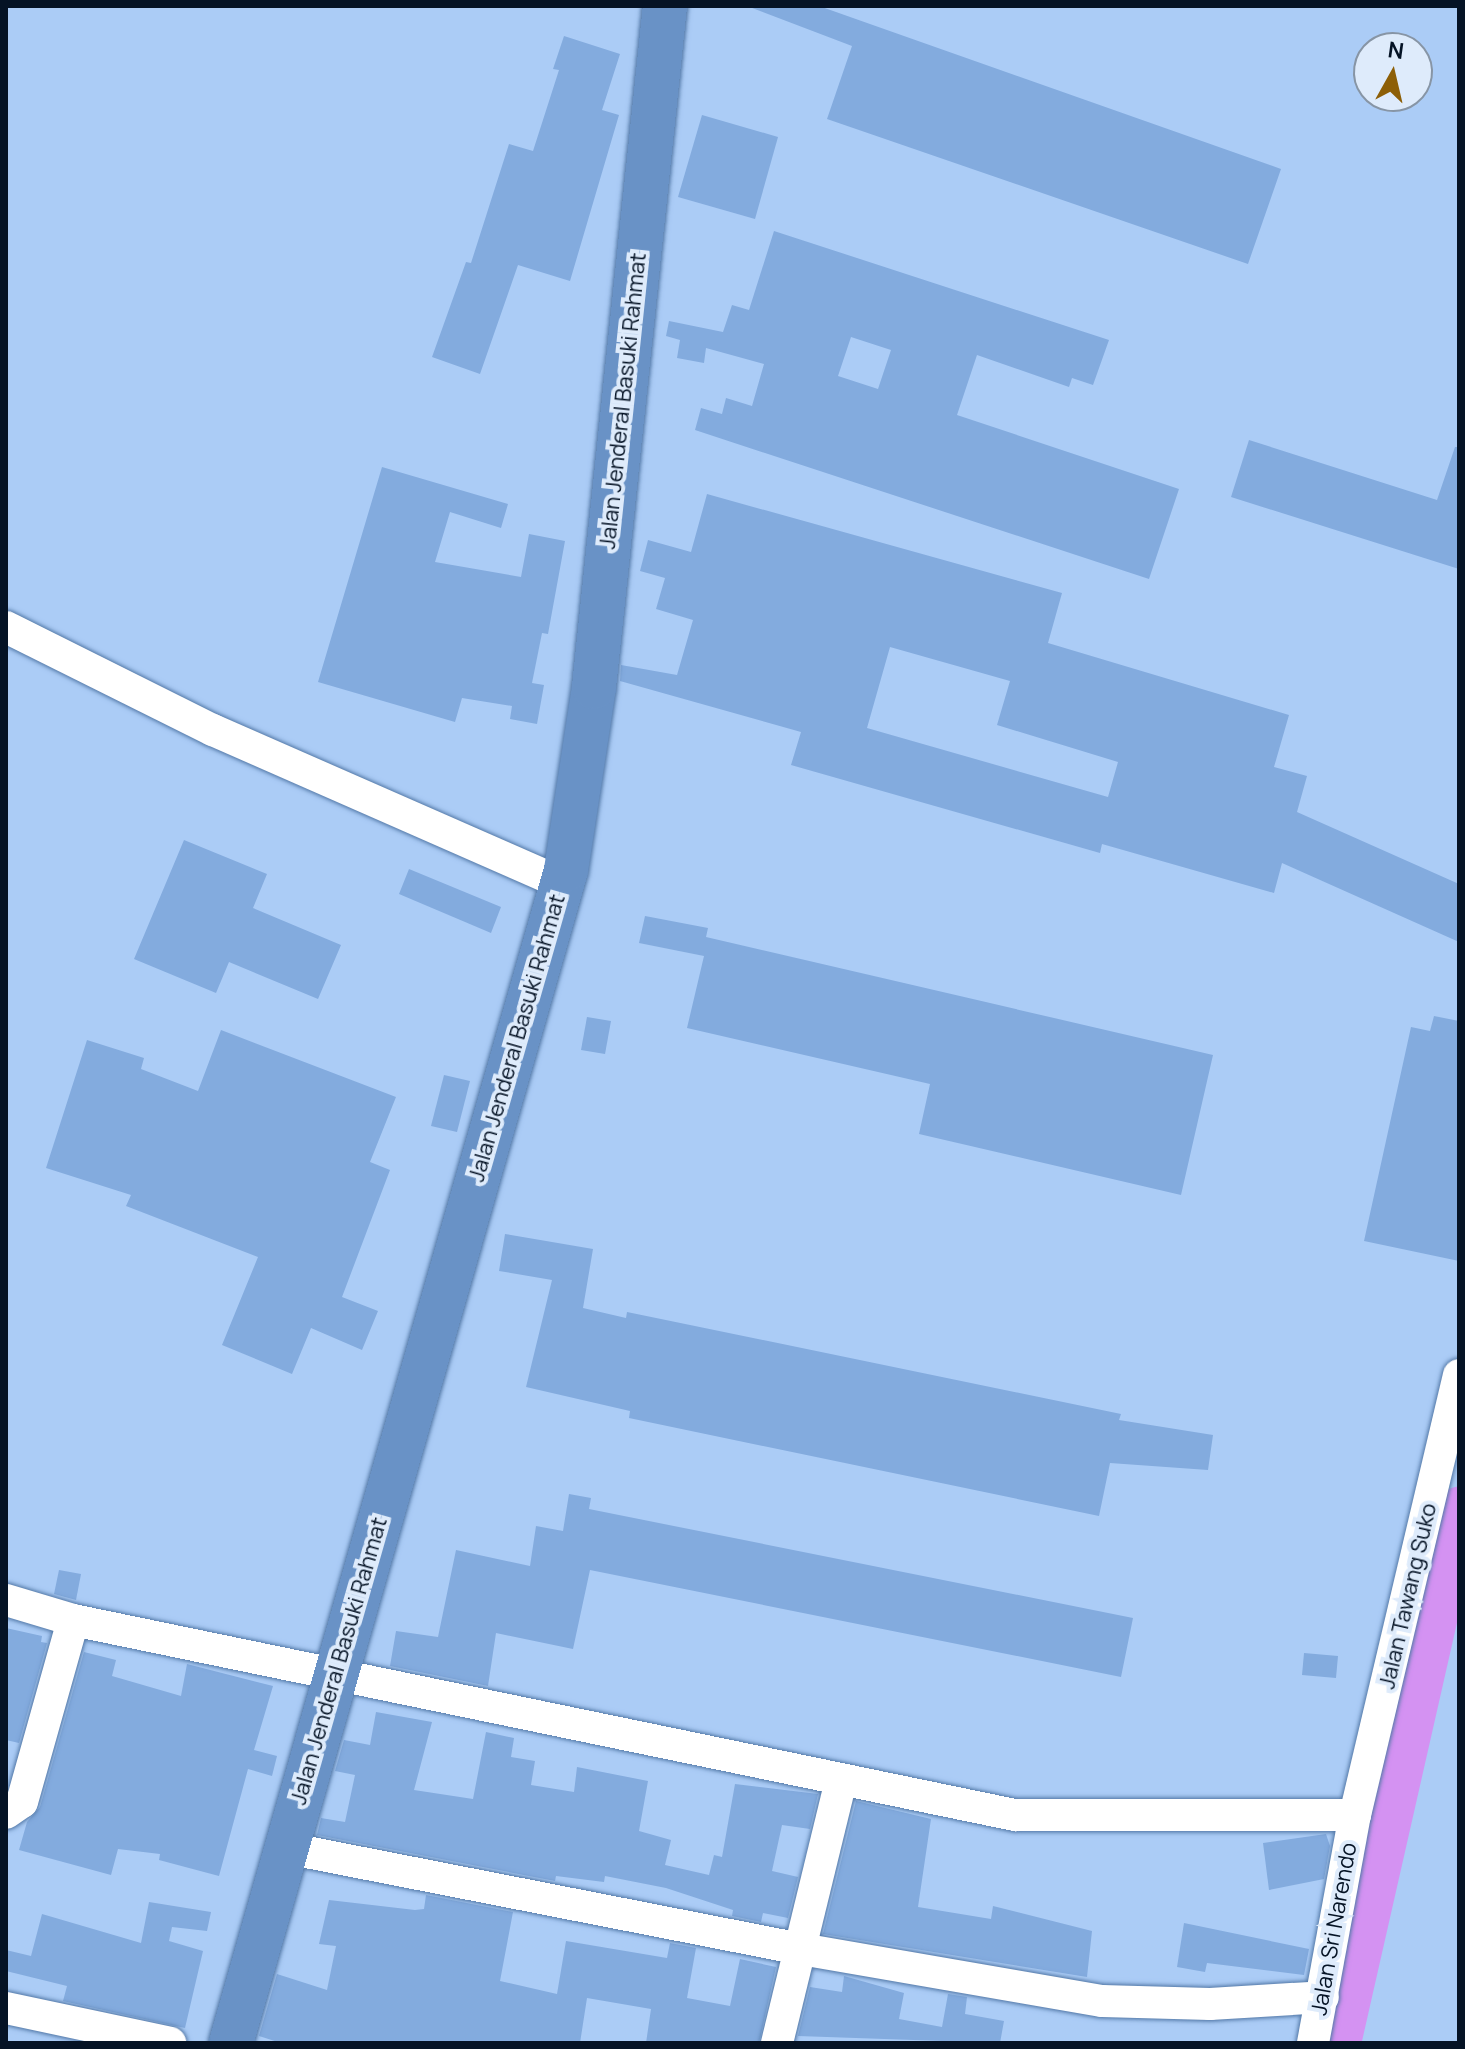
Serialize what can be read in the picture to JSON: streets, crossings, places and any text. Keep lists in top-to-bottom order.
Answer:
{
  "streets": {
    "highway": ["Jalan Jenderal Basuki Rahmat"],
    "street": ["Jalan Tawang Suko", "Jalan Sri Narendo"]
  },
  "crossings": [
    ["Jalan Tawang Suko", "Jalan Sri Narendo"]
  ],
  "north": "top"
}
